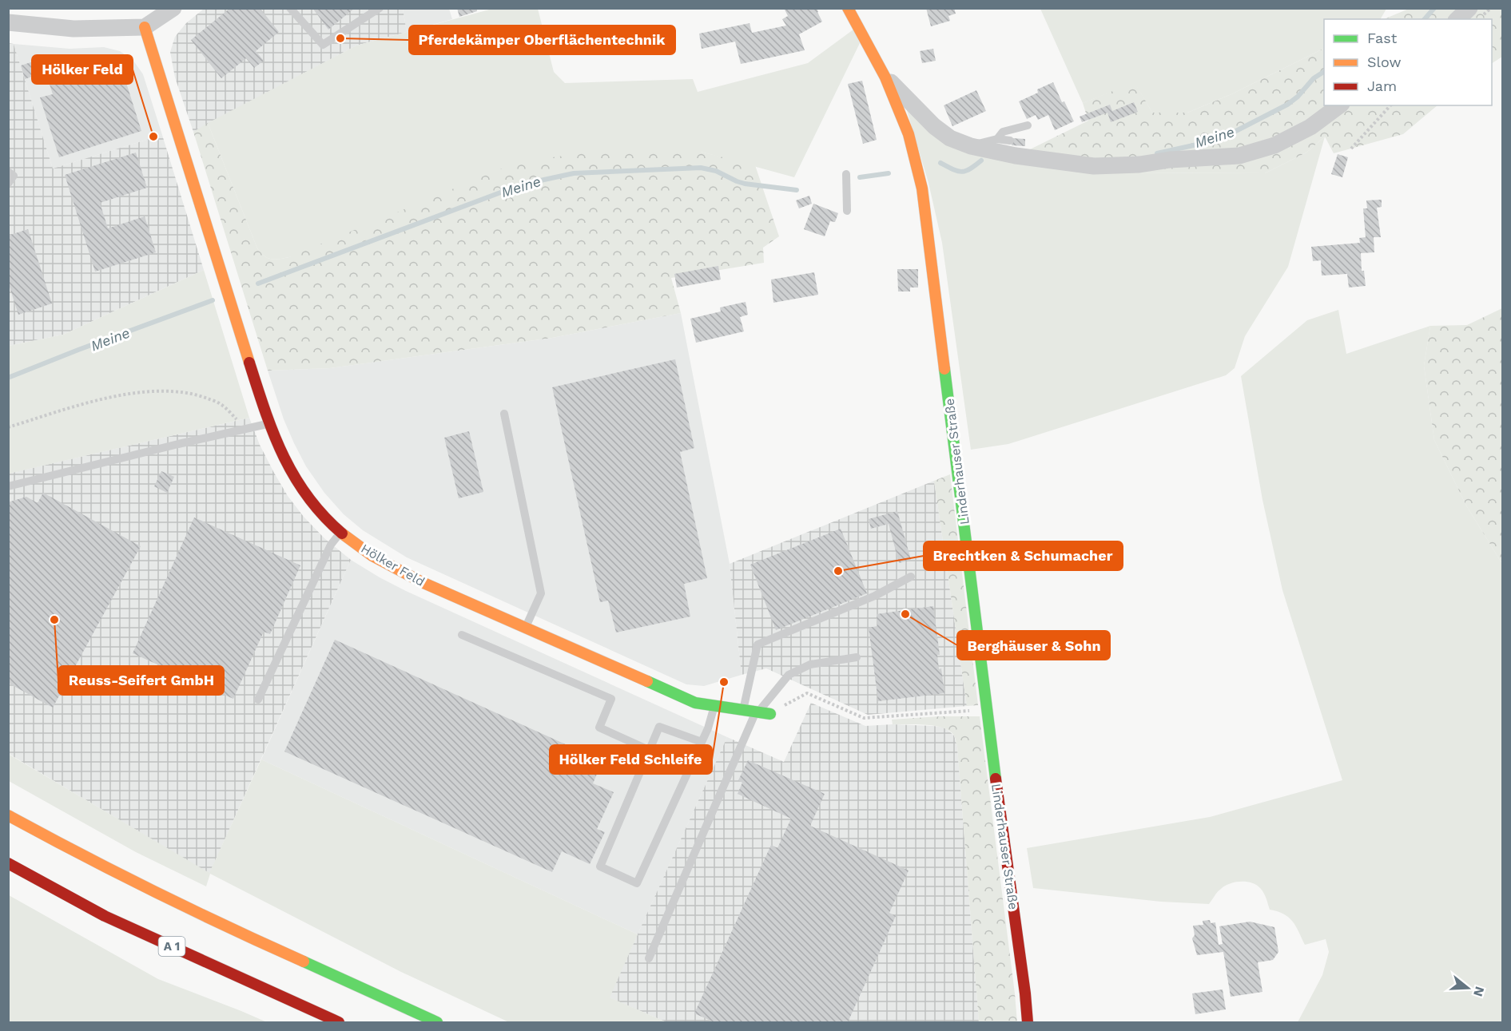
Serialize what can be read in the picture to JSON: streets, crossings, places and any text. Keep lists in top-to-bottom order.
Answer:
{
  "streets": {
    "main road": ["Linderhauser Straße", "Hölker Feld", "A 1"]
  },
  "water": ["Meine"],
  "places": [
    "Pferdekämper Oberflächentechnik",
    "Hölker Feld",
    "Brechtken & Schumacher",
    "Berghäuser & Sohn",
    "Reuss-Seifert GmbH",
    "Hölker Feld Schleife"
  ],
  "legend": ["Fast", "Slow", "Jam"],
  "north": "right"
}
